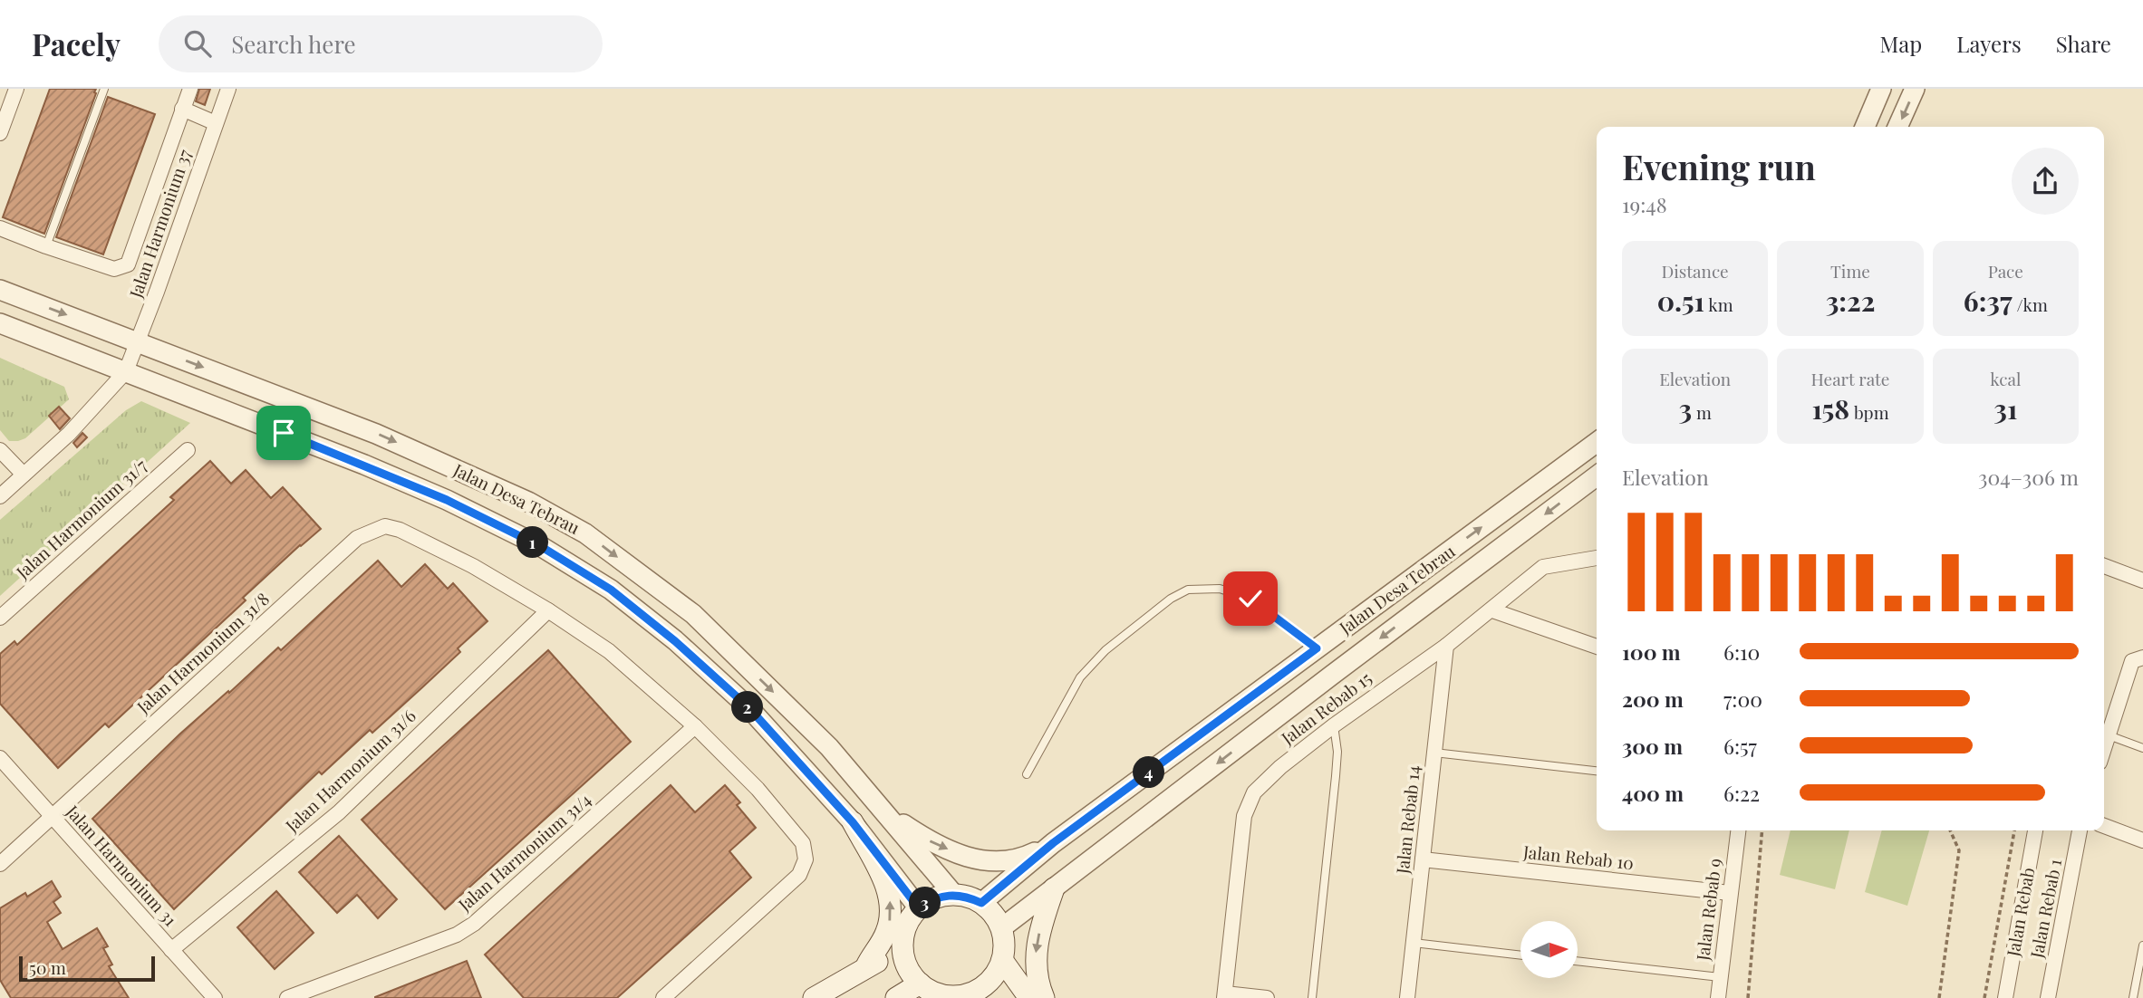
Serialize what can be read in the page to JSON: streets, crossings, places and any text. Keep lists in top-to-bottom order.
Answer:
{
  "streets": {
    "street": [
      "Jalan Harmonium 37",
      "Jalan Desa Tebrau",
      "Jalan Harmonium 31/7",
      "Jalan Harmonium 31/8",
      "Jalan Rebab 15",
      "Jalan Harmonium 31/6",
      "Jalan Rebab 14",
      "Jalan Harmonium 31/4",
      "Jalan Rebab 10",
      "Jalan Harmonium 31",
      "Jalan Rebab 1",
      "Jalan Rebab 9",
      "Jalan Rebab"
    ]
  },
  "crossings": [
    ["Jalan Harmonium 37", "Jalan Desa Tebrau"],
    ["Jalan Harmonium 31/8", "Jalan Harmonium 31/6"],
    ["Jalan Harmonium 31/8", "Jalan Harmonium 31"],
    ["Jalan Rebab 15", "Jalan Rebab 14"],
    ["Jalan Harmonium 31/6", "Jalan Harmonium 31"],
    ["Jalan Rebab 14", "Jalan Rebab 10"],
    ["Jalan Rebab 10", "Jalan Rebab 9"]
  ],
  "scale_bar": "50 m",
  "north": "right",
  "page": {
    "header": "Pacely",
    "search": "Search here",
    "nav": ["Map", "Layers", "Share"],
    "heading": ["Evening run", "19:48"],
    "stats": [
      ["Distance", "0.51 km"],
      ["Time", "3:22"],
      ["Pace", "6:37 /km"],
      ["Elevation", "3 m"],
      ["Heart rate", "158 bpm"],
      ["kcal", "31"]
    ],
    "chart": ["Elevation", "304–306 m"],
    "pins": [
      "1",
      "2",
      "4",
      "3"
    ],
    "list": [
      {
        "name": "100 m",
        "note": "6:10"
      },
      {
        "name": "200 m",
        "note": "7:00"
      },
      {
        "name": "300 m",
        "note": "6:57"
      },
      {
        "name": "400 m",
        "note": "6:22"
      }
    ],
    "scale": "50 m"
  }
}
